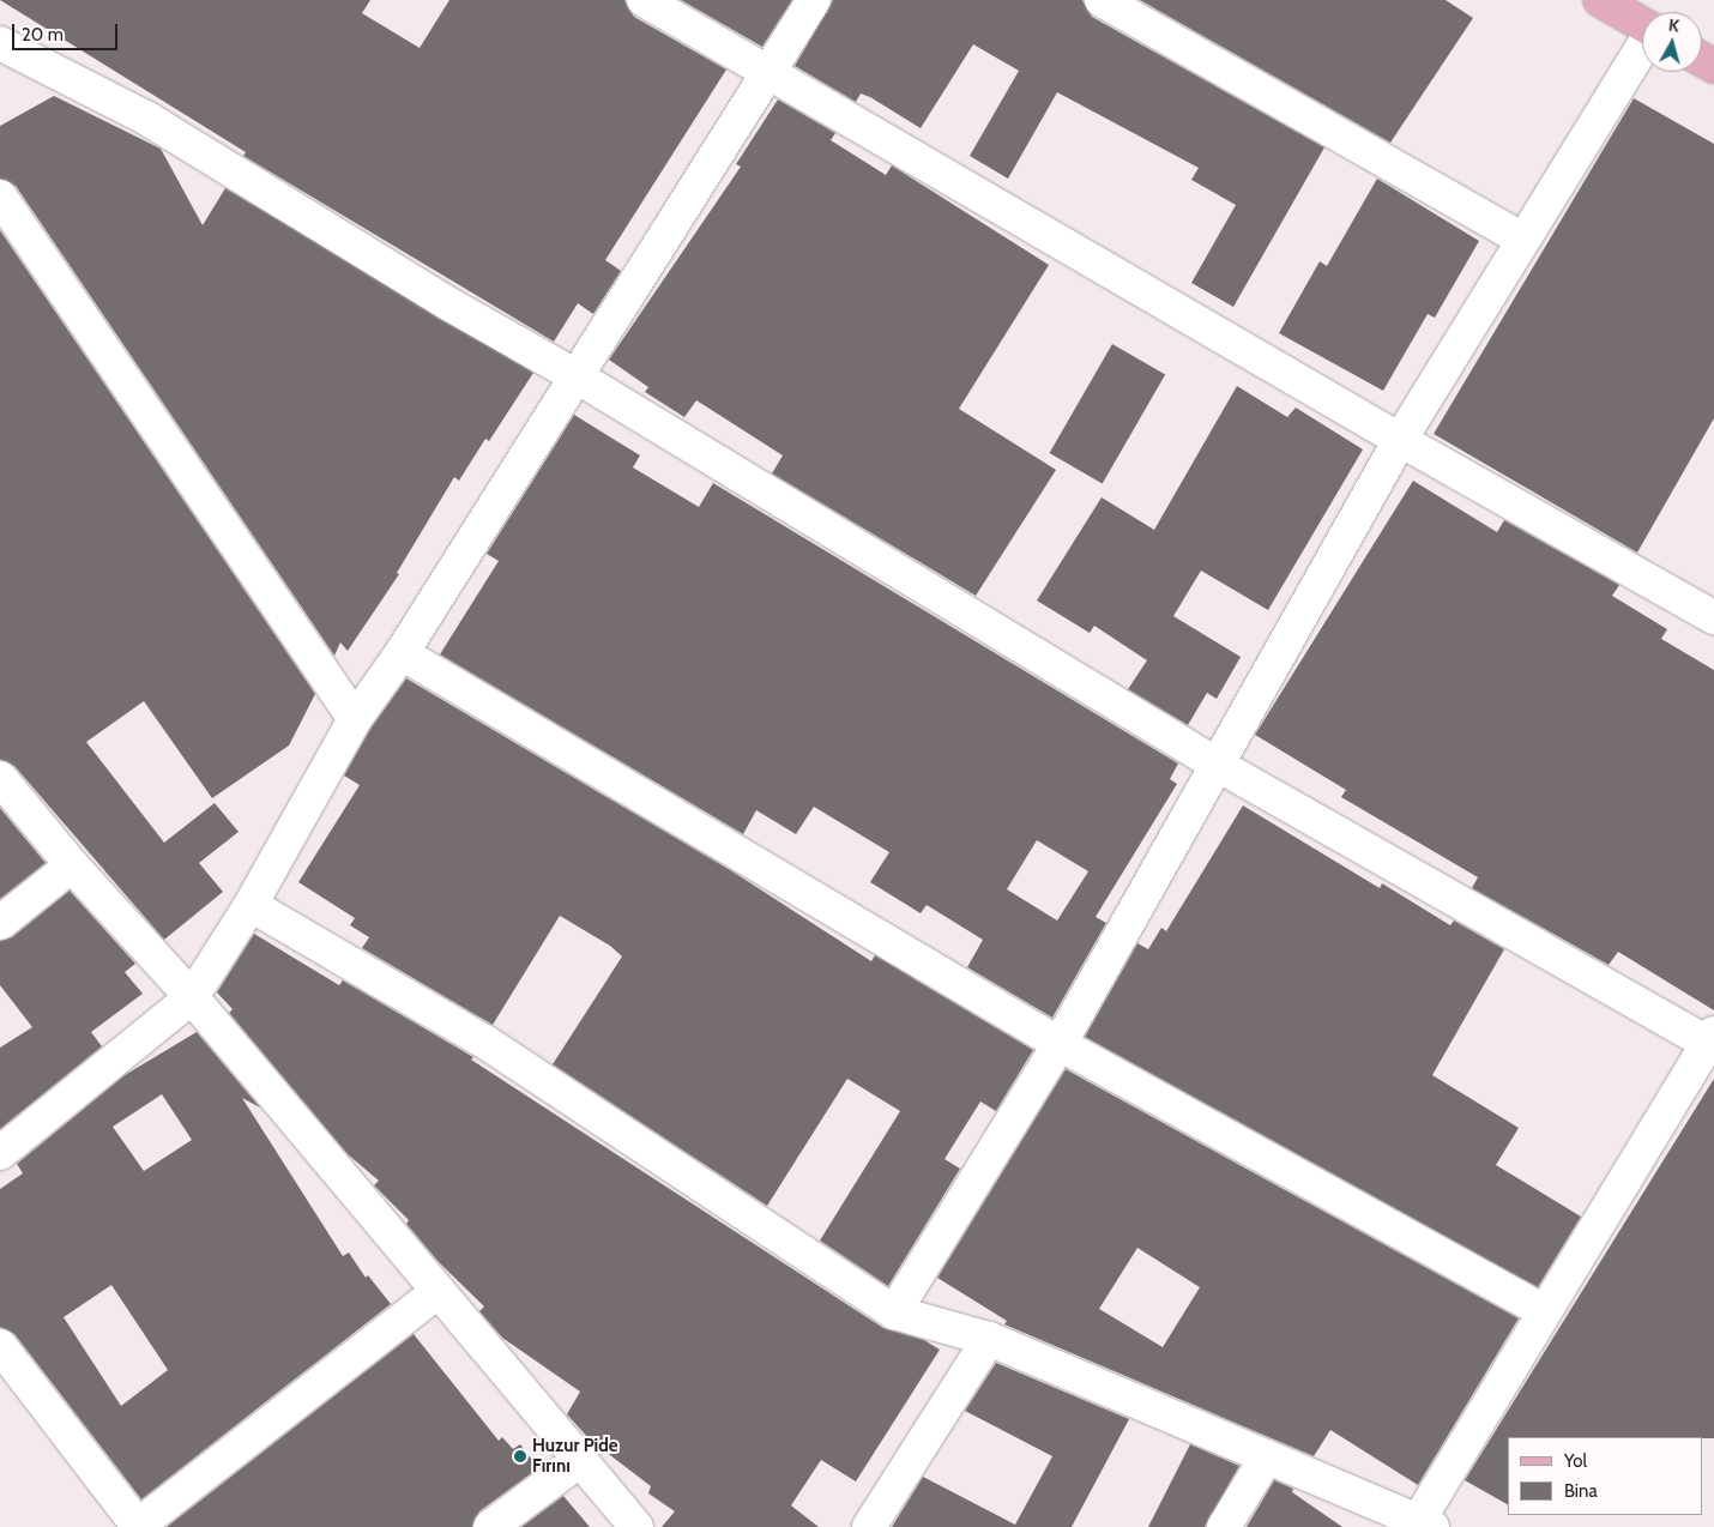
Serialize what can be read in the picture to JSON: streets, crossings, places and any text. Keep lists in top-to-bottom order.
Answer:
{
  "places": ["Huzur Pide Fırını"],
  "legend": ["Yol", "Bina"],
  "scale_bar": "20 m",
  "north": "top"
}
